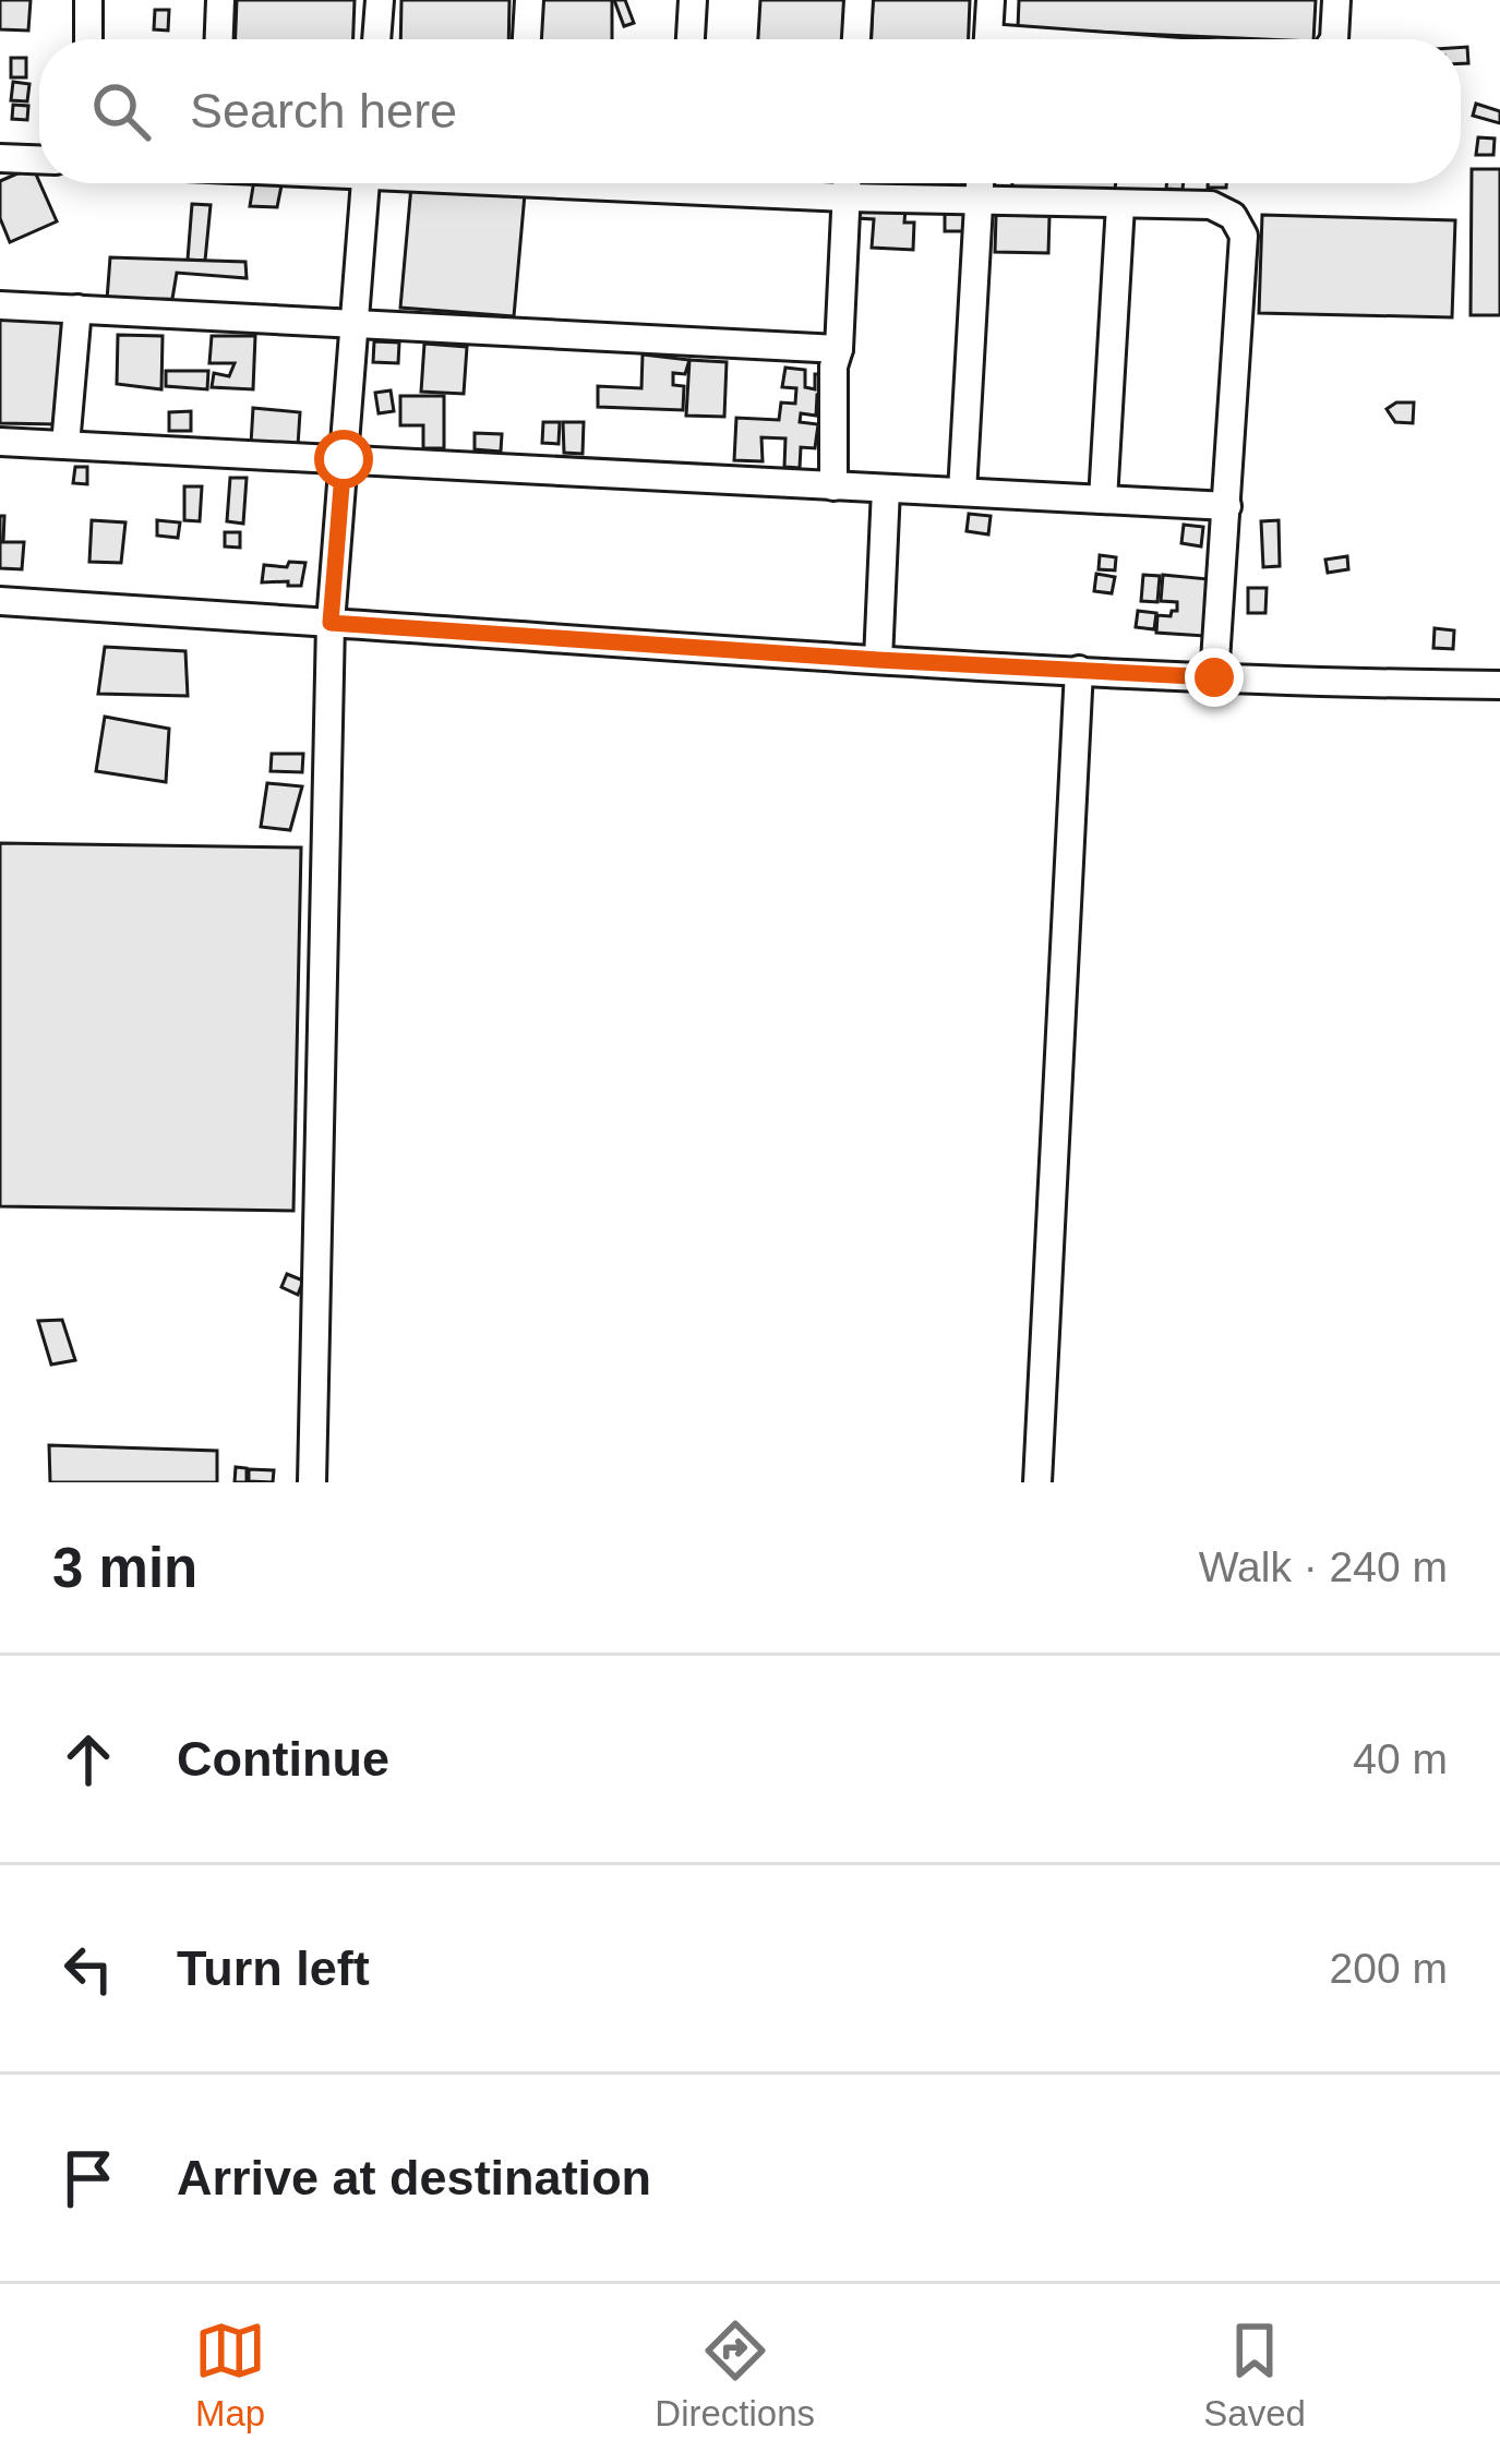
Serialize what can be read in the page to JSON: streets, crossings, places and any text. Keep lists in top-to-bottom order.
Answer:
{
  "page": {
    "search": "Search here",
    "heading": ["3 min", "Walk · 240 m"],
    "list": [
      ["Continue", "40 m"],
      ["Turn left", "200 m"],
      "Arrive at destination"
    ],
    "nav": ["Map", "Directions", "Saved"]
  }
}
